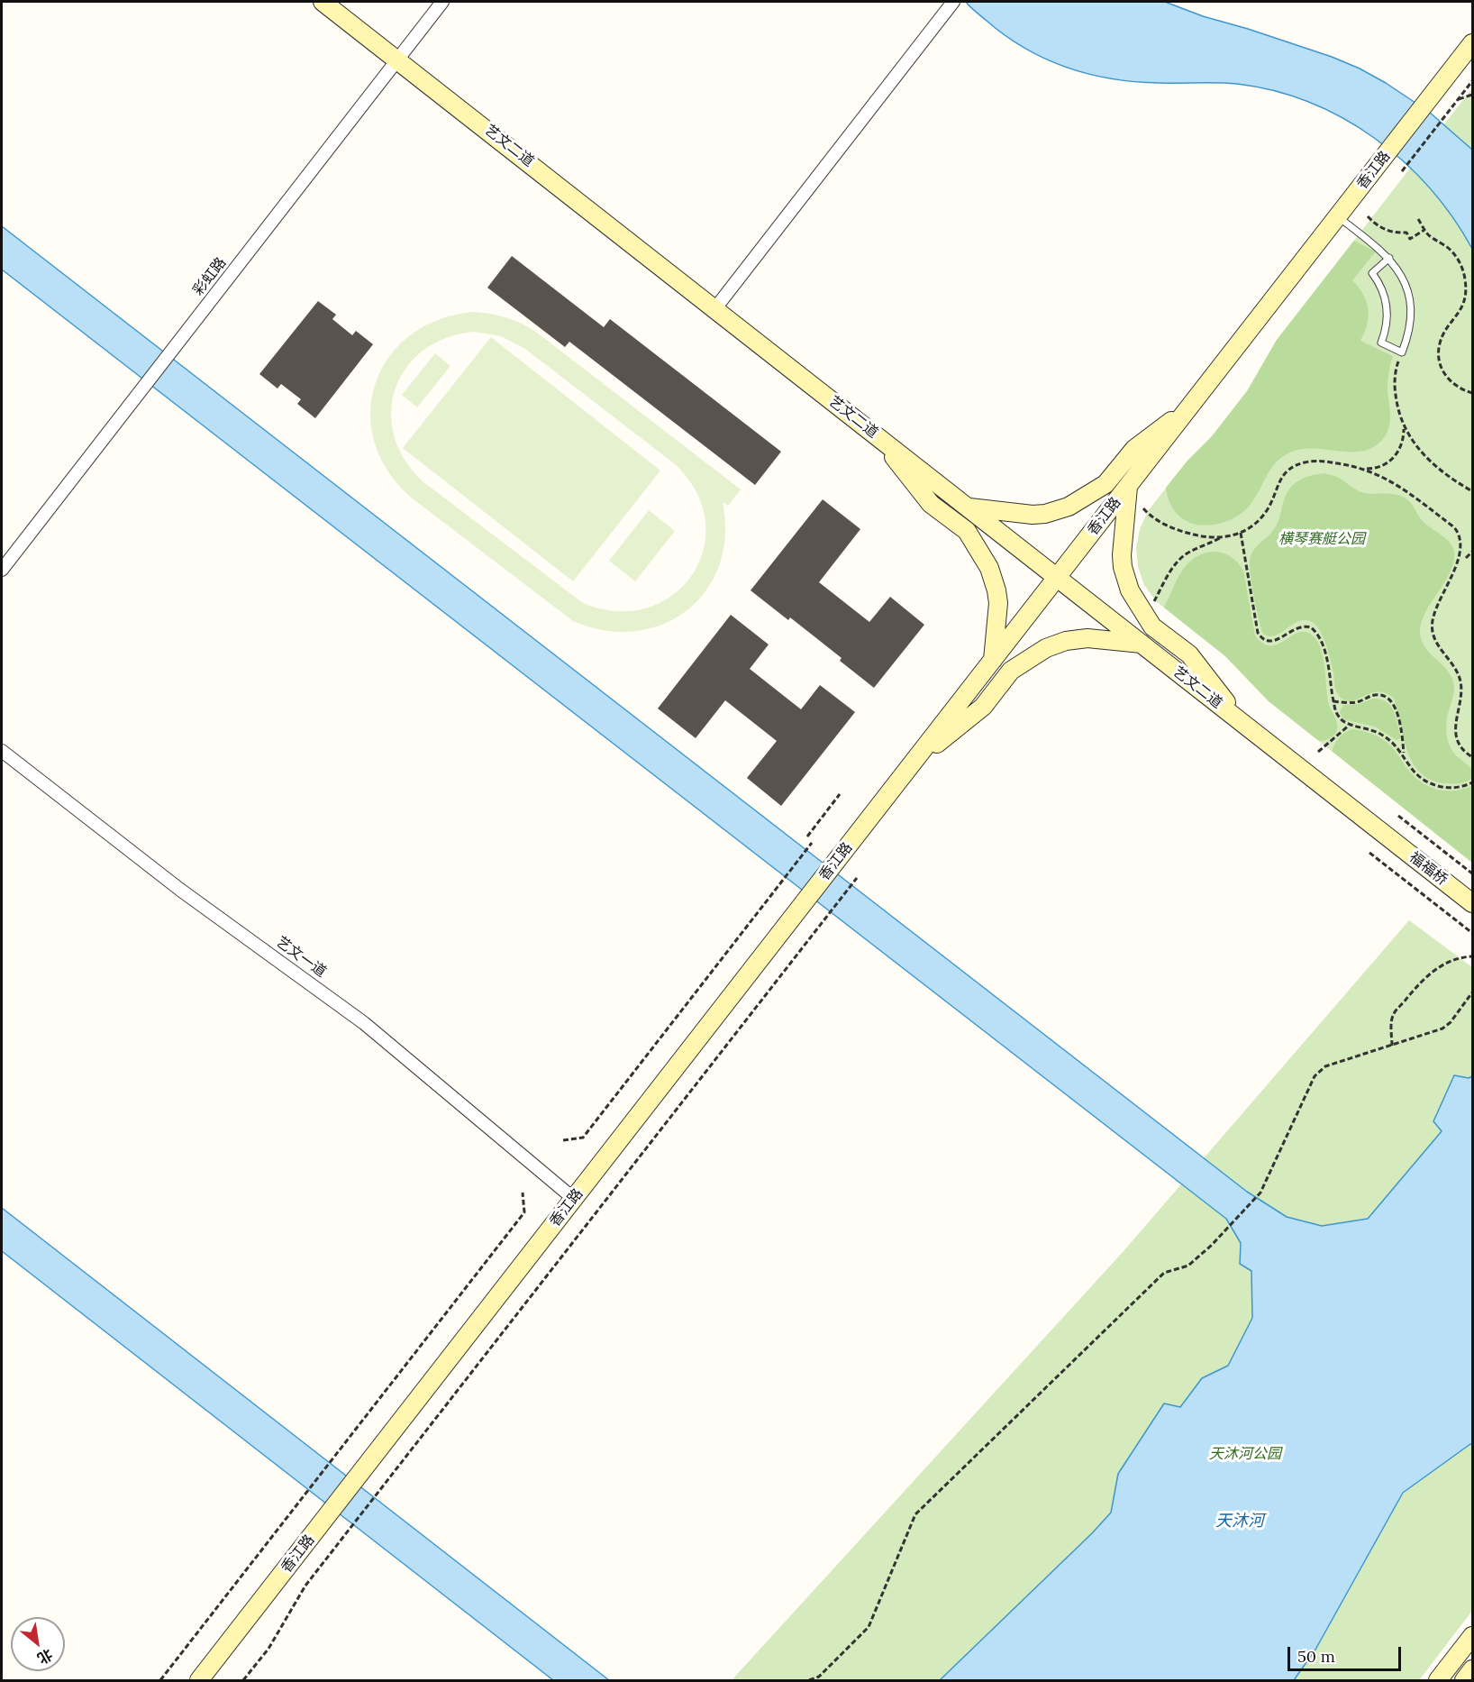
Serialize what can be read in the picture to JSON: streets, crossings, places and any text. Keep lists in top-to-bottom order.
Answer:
{
  "streets": {
    "main road": ["艺文二道", "香江路", "福福桥"],
    "street": ["彩虹路", "艺文一道"]
  },
  "crossings": [
    ["艺文二道", "香江路"],
    ["艺文二道", "彩虹路"],
    ["艺文二道", "福福桥"],
    ["香江路", "艺文一道"]
  ],
  "water": ["天沐河"],
  "parks": ["横琴赛艇公园", "天沐河公园"],
  "scale_bar": "50 m",
  "north": "bottom right"
}
